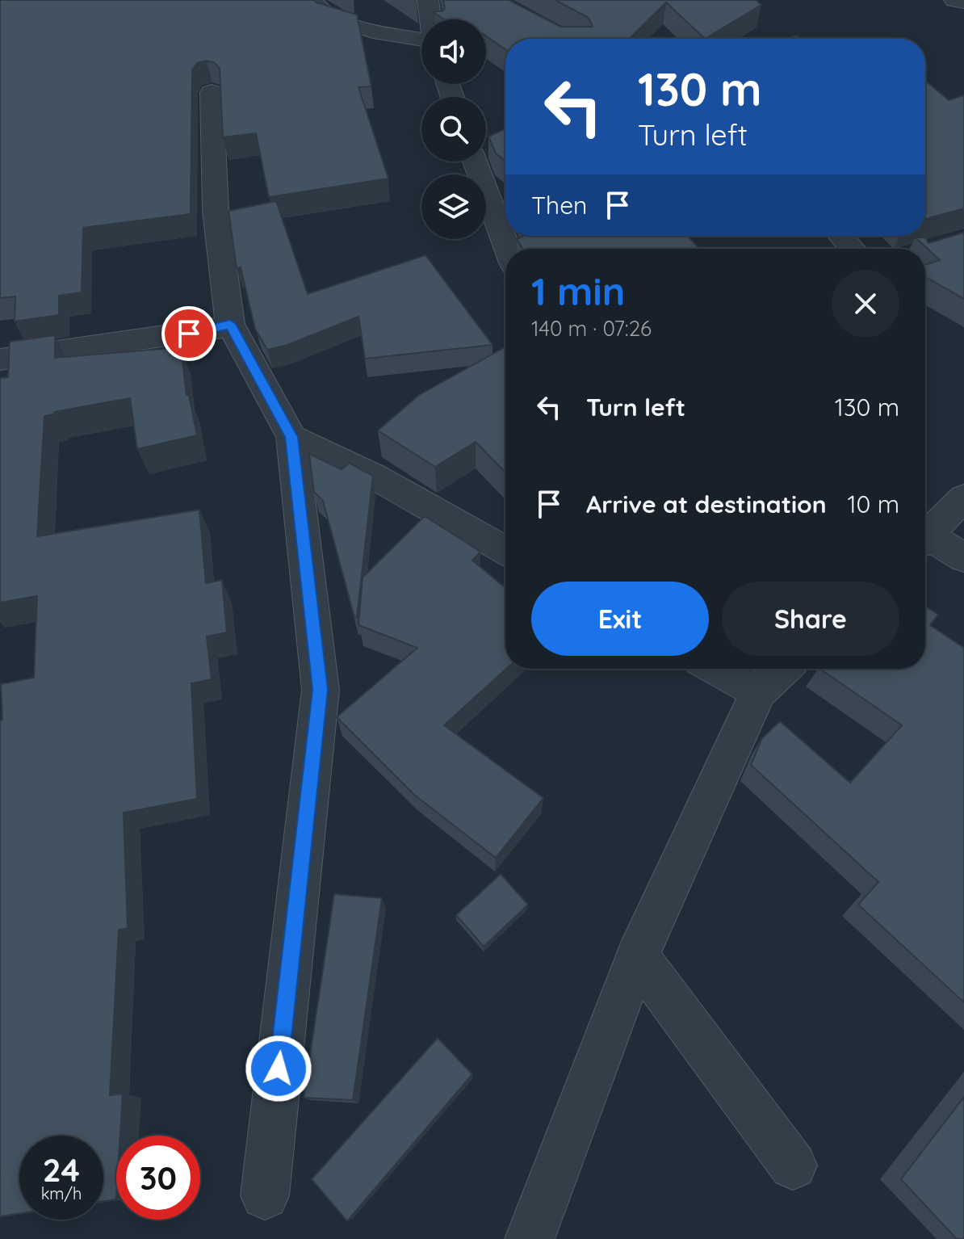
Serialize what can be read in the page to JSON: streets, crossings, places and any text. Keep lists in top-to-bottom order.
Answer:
{
  "page": {
    "turn": ["130 m", "Turn left"],
    "then": "Then",
    "heading": ["1 min", "140 m · 07:26"],
    "list": [
      {
        "name": "Turn left",
        "value": "130 m"
      },
      {
        "name": "Arrive at destination",
        "value": "10 m"
      }
    ],
    "buttons": ["Exit", "Share"],
    "speed": "24 km/h",
    "limit": "30"
  }
}
